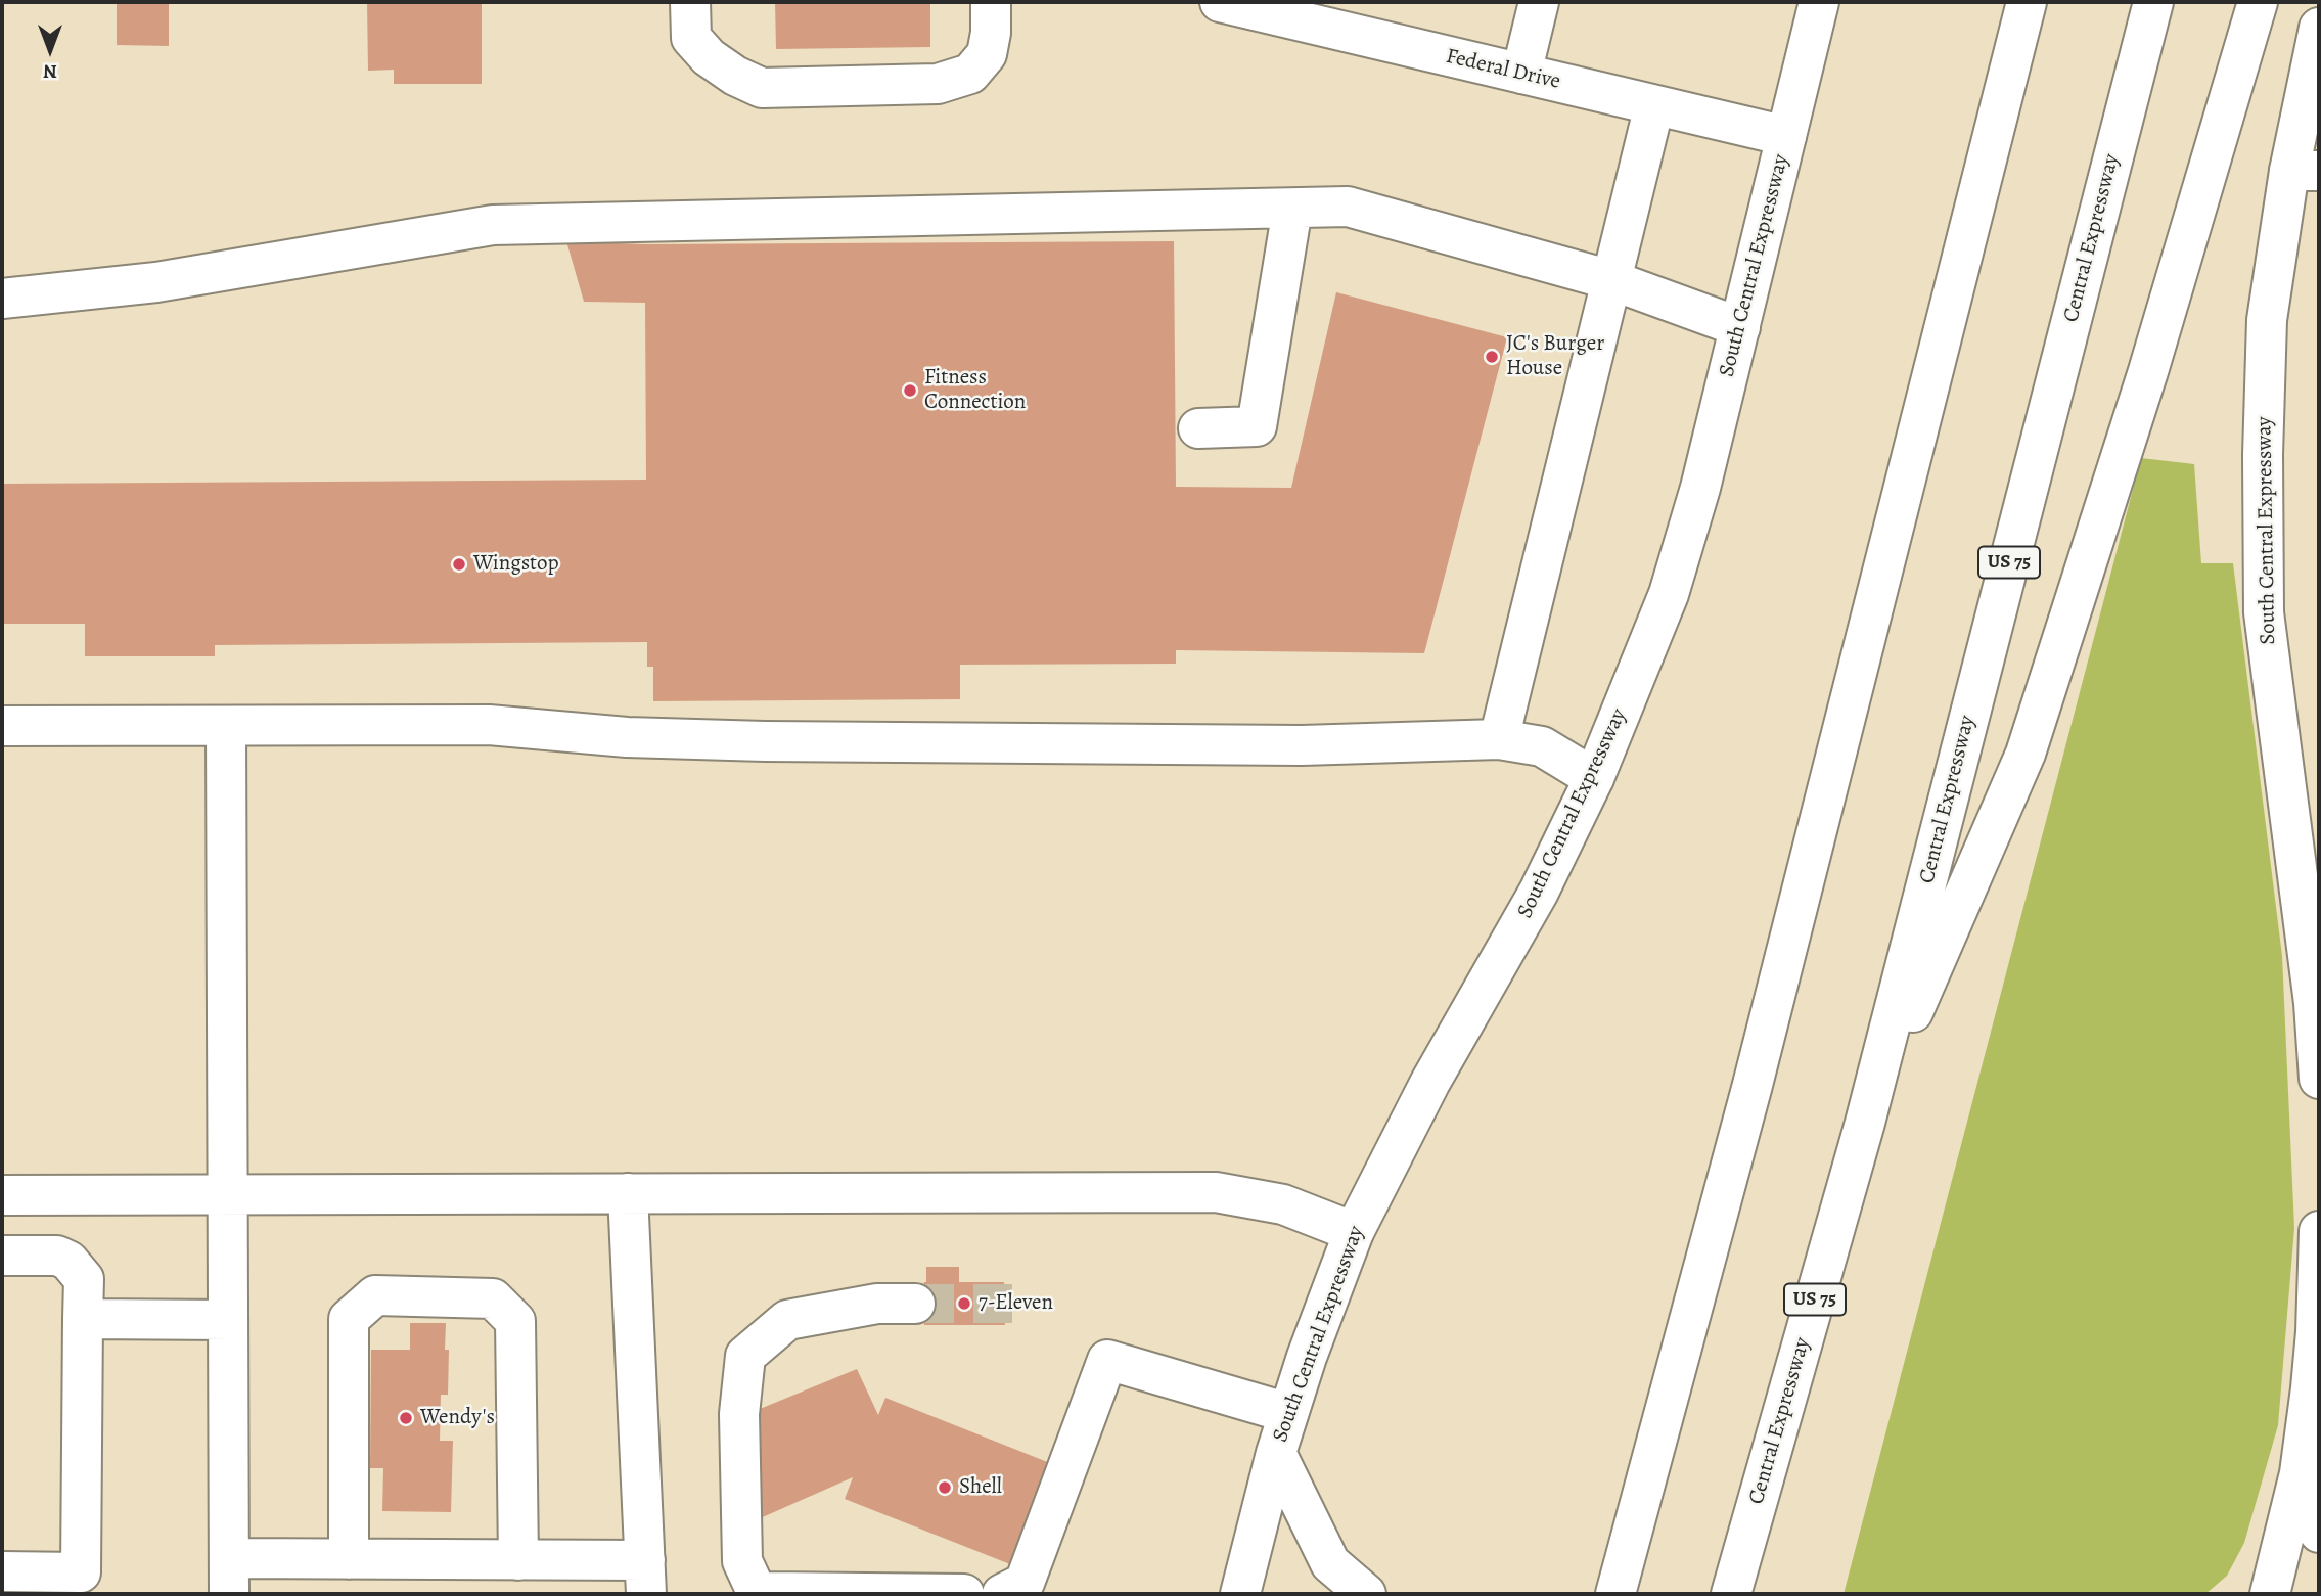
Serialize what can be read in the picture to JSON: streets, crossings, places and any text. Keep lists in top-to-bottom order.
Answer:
{
  "streets": {
    "main road": [
      "Federal Drive",
      "Central Expressway",
      "South Central Expressway",
      "US 75"
    ]
  },
  "crossings": [
    ["Federal Drive", "South Central Expressway"]
  ],
  "places": [
    "JC's Burger House",
    "Fitness Connection",
    "Wingstop",
    "7-Eleven",
    "Wendy's",
    "Shell"
  ],
  "north": "bottom"
}
